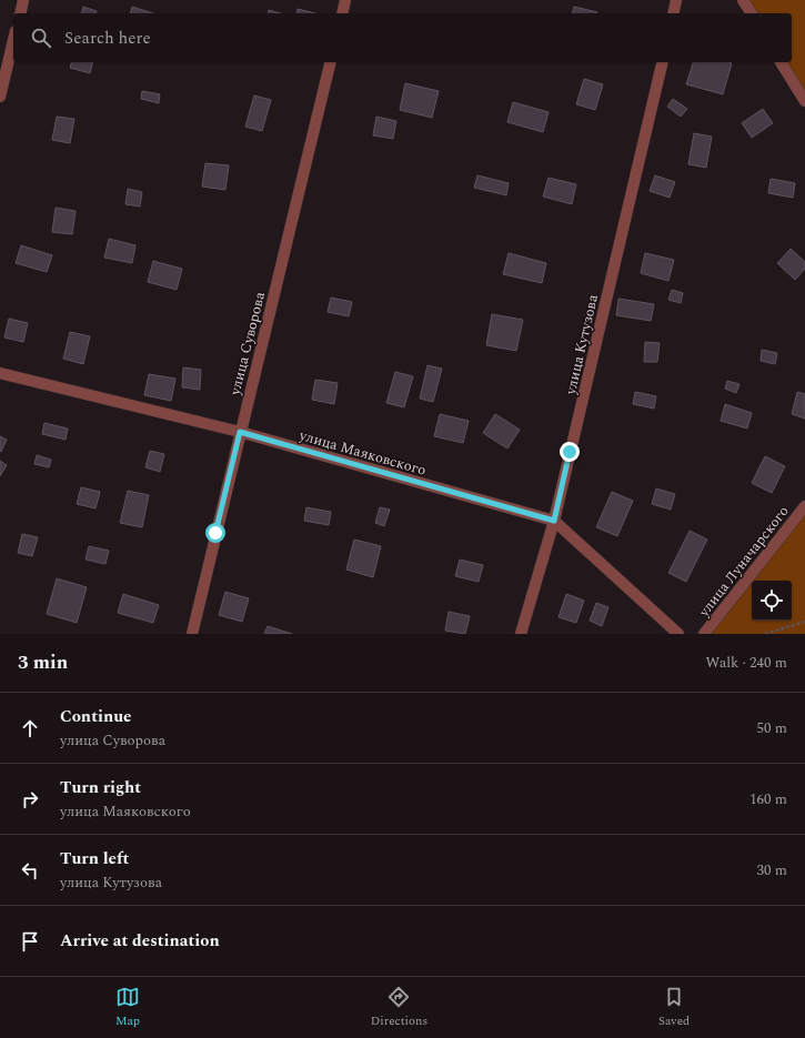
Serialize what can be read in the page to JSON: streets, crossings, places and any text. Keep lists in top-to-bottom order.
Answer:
{
  "streets": {
    "street": [
      "улица Суворова",
      "улица Кутузова",
      "улица Маяковского",
      "улица Луначарского"
    ]
  },
  "crossings": [
    ["улица Суворова", "улица Маяковского"],
    ["улица Кутузова", "улица Маяковского"]
  ],
  "page": {
    "search": "Search here",
    "heading": ["3 min", "Walk · 240 m"],
    "list": [
      ["Continue", "улица Суворова", "50 m"],
      ["Turn right", "улица Маяковского", "160 m"],
      ["Turn left", "улица Кутузова", "30 m"],
      "Arrive at destination"
    ],
    "nav": ["Map", "Directions", "Saved"]
  }
}
